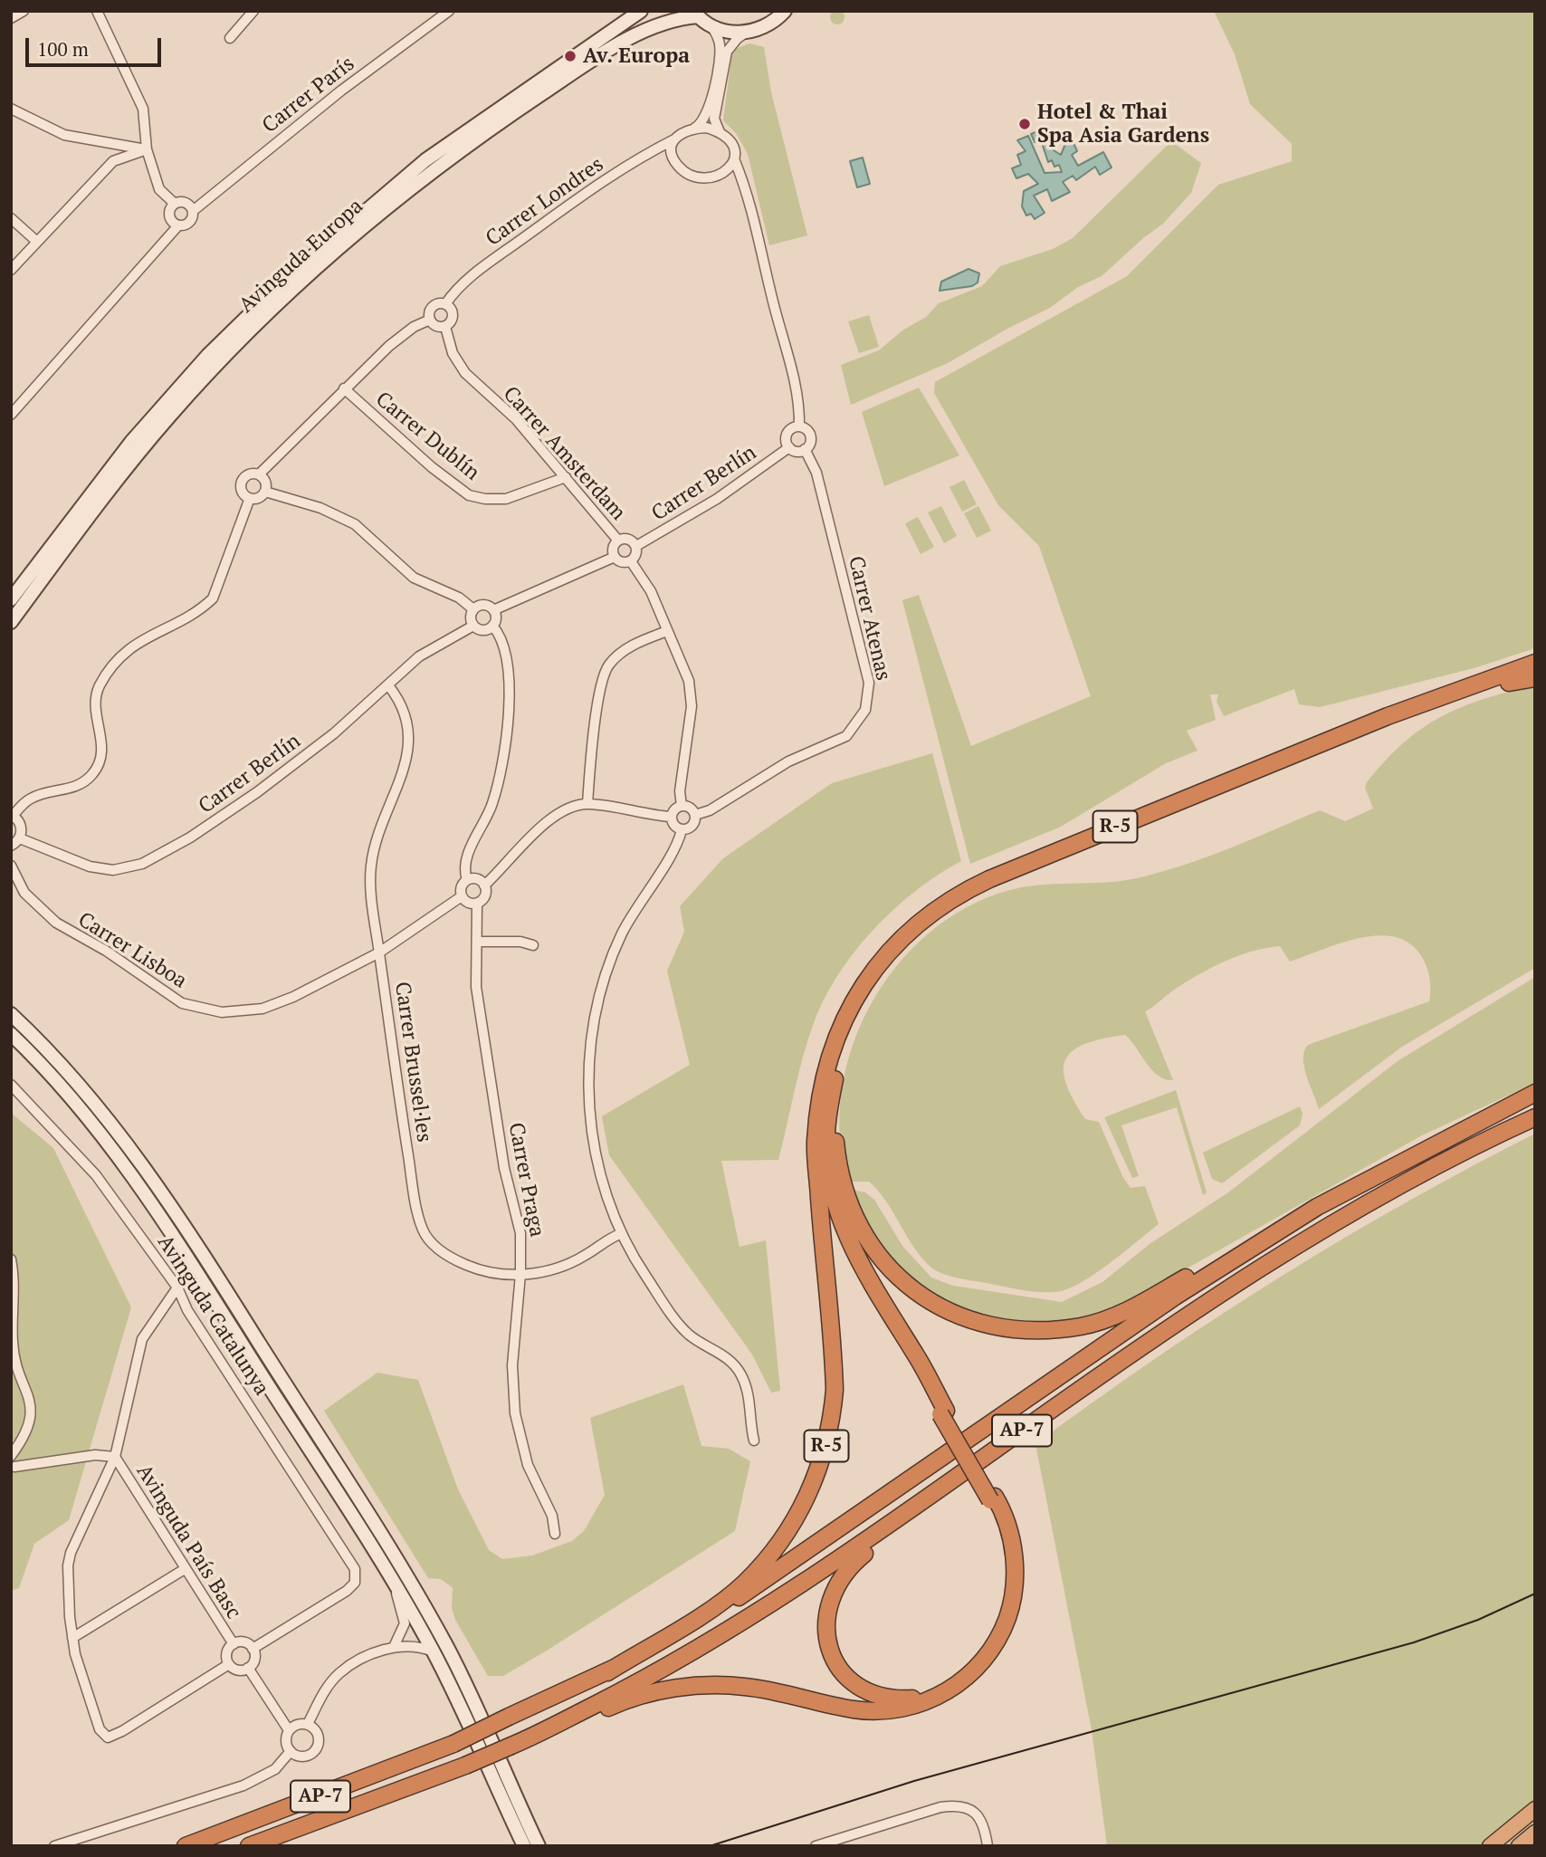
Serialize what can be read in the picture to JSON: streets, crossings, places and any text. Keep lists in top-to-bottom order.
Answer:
{
  "streets": {
    "highway": ["R-5", "AP-7"],
    "main road": ["Avinguda Europa"],
    "street": [
      "Carrer París",
      "Carrer Londres",
      "Carrer Dublín",
      "Carrer Amsterdam",
      "Carrer Berlín",
      "Carrer Atenas",
      "Carrer Lisboa",
      "Carrer Brussel·les",
      "Carrer Praga",
      "Avinguda Catalunya",
      "Avinguda País Basc"
    ]
  },
  "crossings": [
    ["Carrer Londres", "Carrer Amsterdam"],
    ["Carrer Dublín", "Carrer Amsterdam"],
    ["Carrer Amsterdam", "Carrer Berlín"],
    ["Carrer Berlín", "Carrer Atenas"],
    ["Carrer Berlín", "Carrer Brussel·les"],
    ["R-5", "AP-7"],
    ["Carrer Lisboa", "Carrer Brussel·les"],
    ["Carrer Lisboa", "Carrer Praga"],
    ["Carrer Brussel·les", "Carrer Praga"],
    ["Avinguda Catalunya", "Avinguda País Basc"]
  ],
  "places": ["Av. Europa", "Hotel & Thai Spa Asia Gardens"],
  "scale_bar": "100 m"
}
